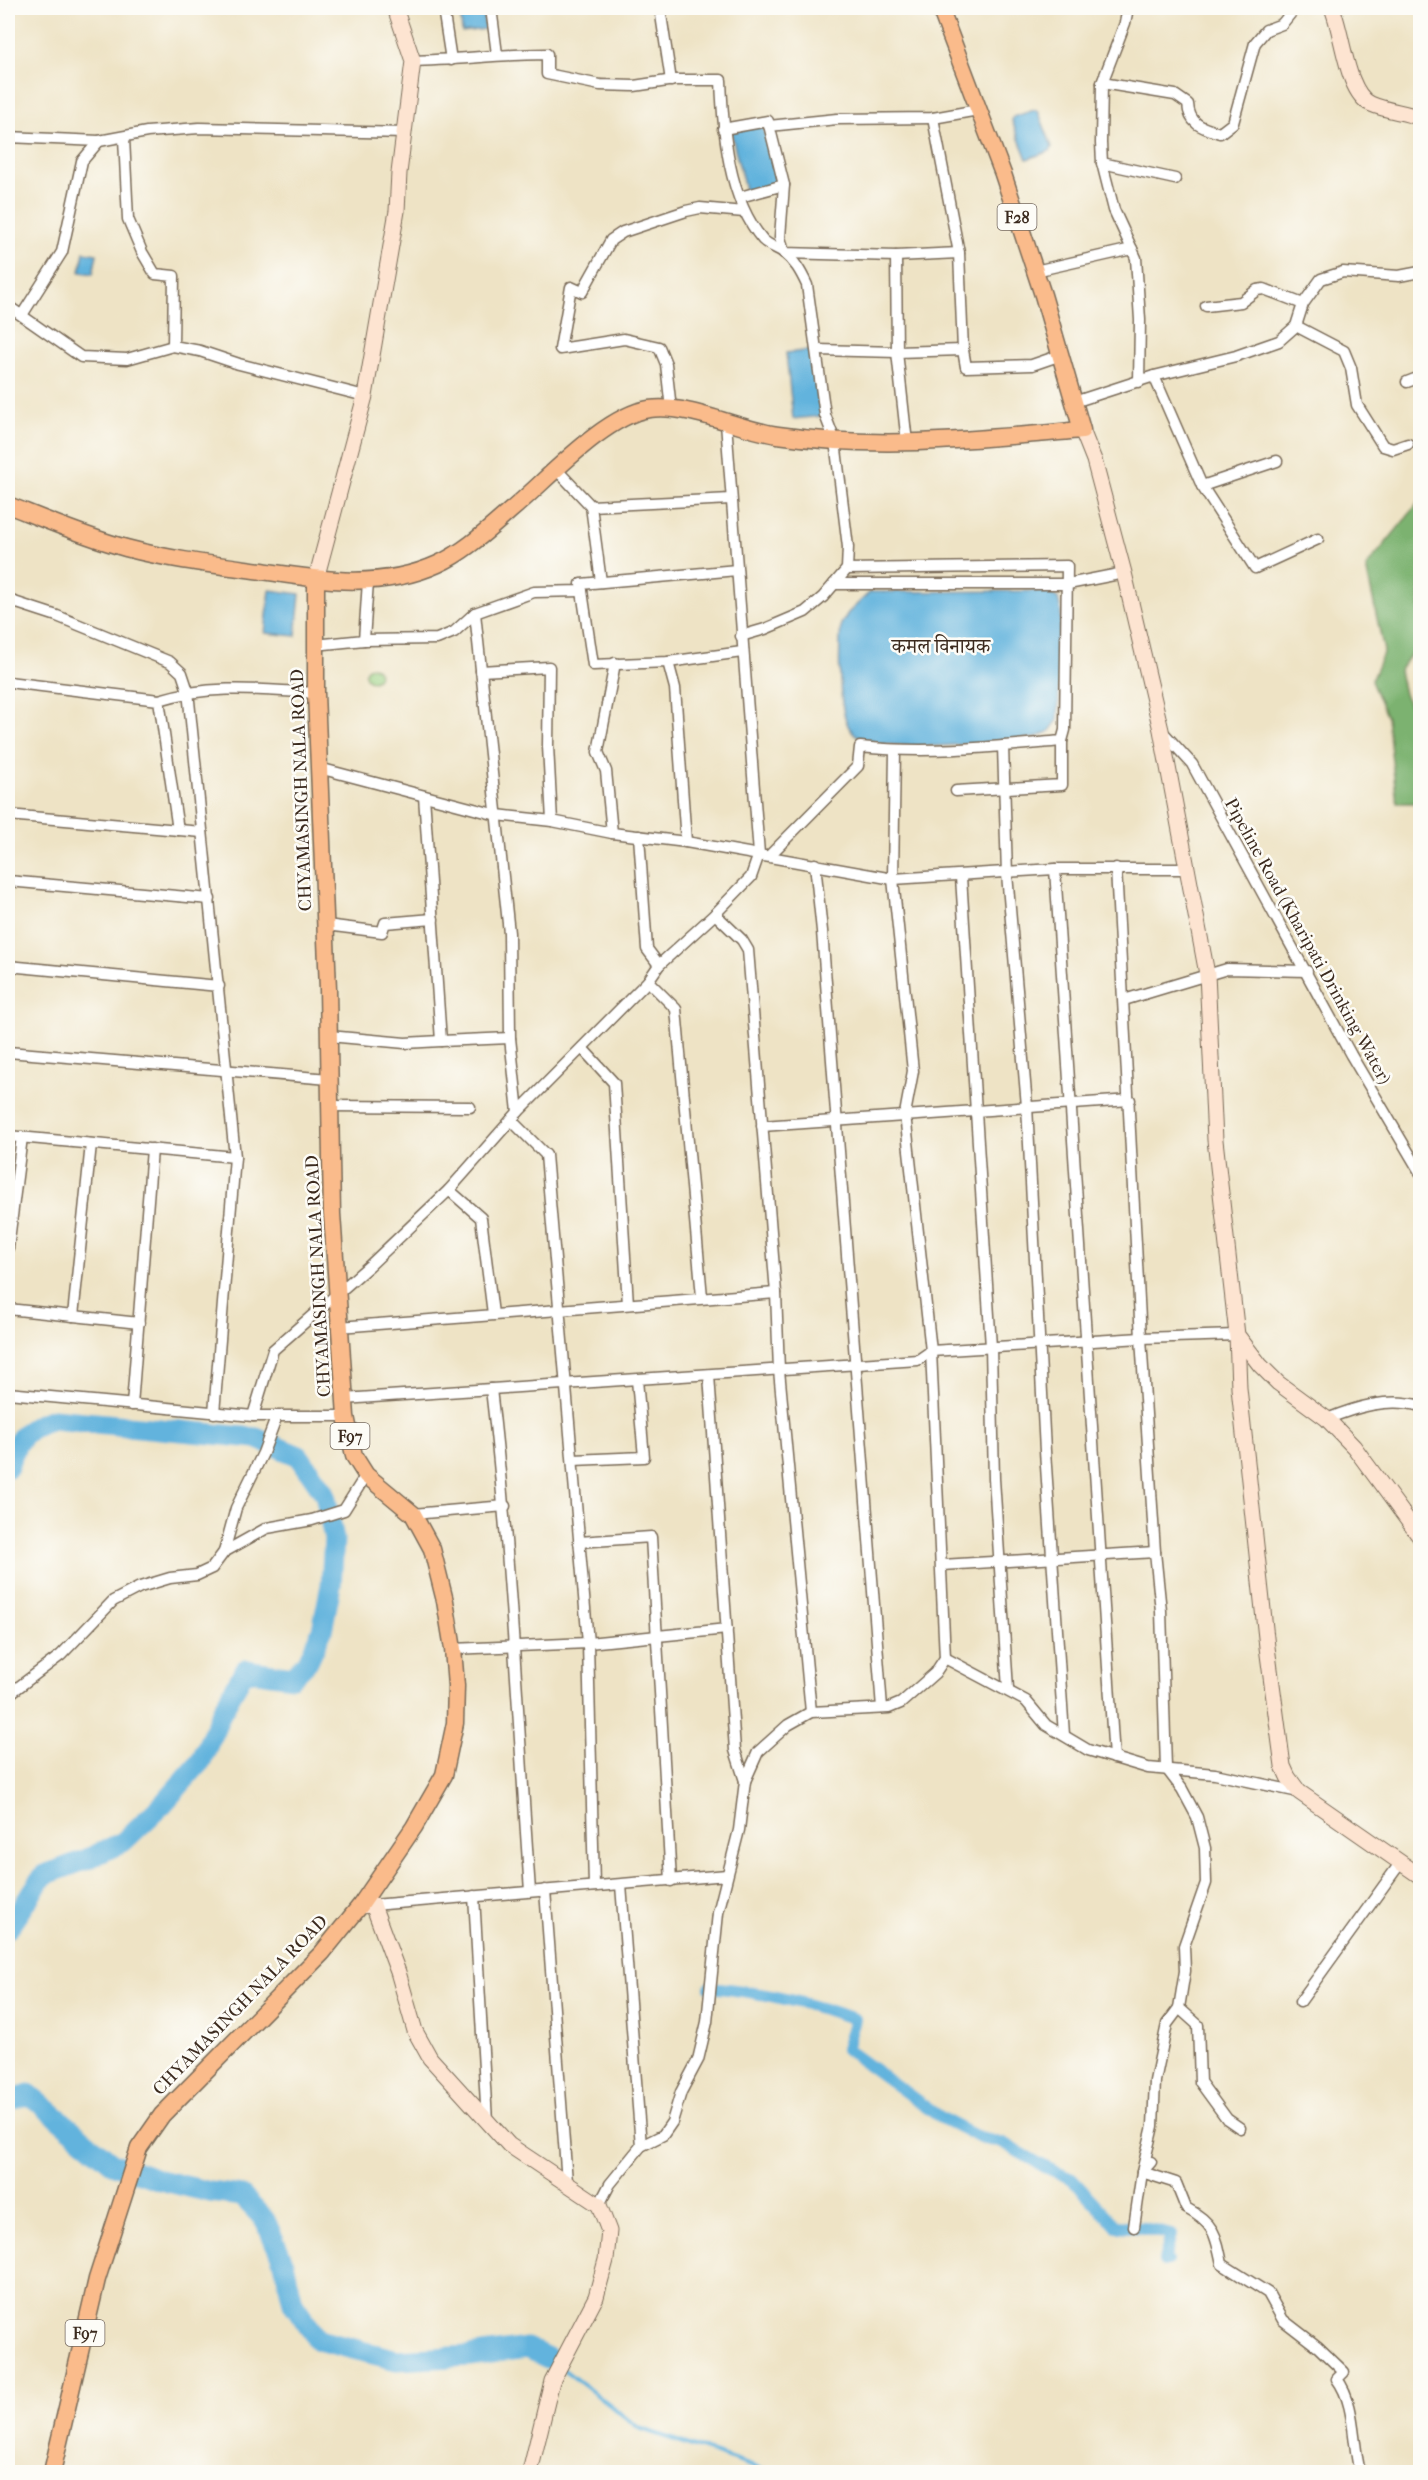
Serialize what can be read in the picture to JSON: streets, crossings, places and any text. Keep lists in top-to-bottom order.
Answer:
{
  "streets": {
    "main road": ["F28", "CHYAMASINGH NALA ROAD", "F97"],
    "street": ["Pipeline Road (Kharipati Drinking Water)"]
  },
  "crossings": [
    ["F28", "Pipeline Road (Kharipati Drinking Water)"]
  ],
  "districts": ["कमल विनायक"]
}
